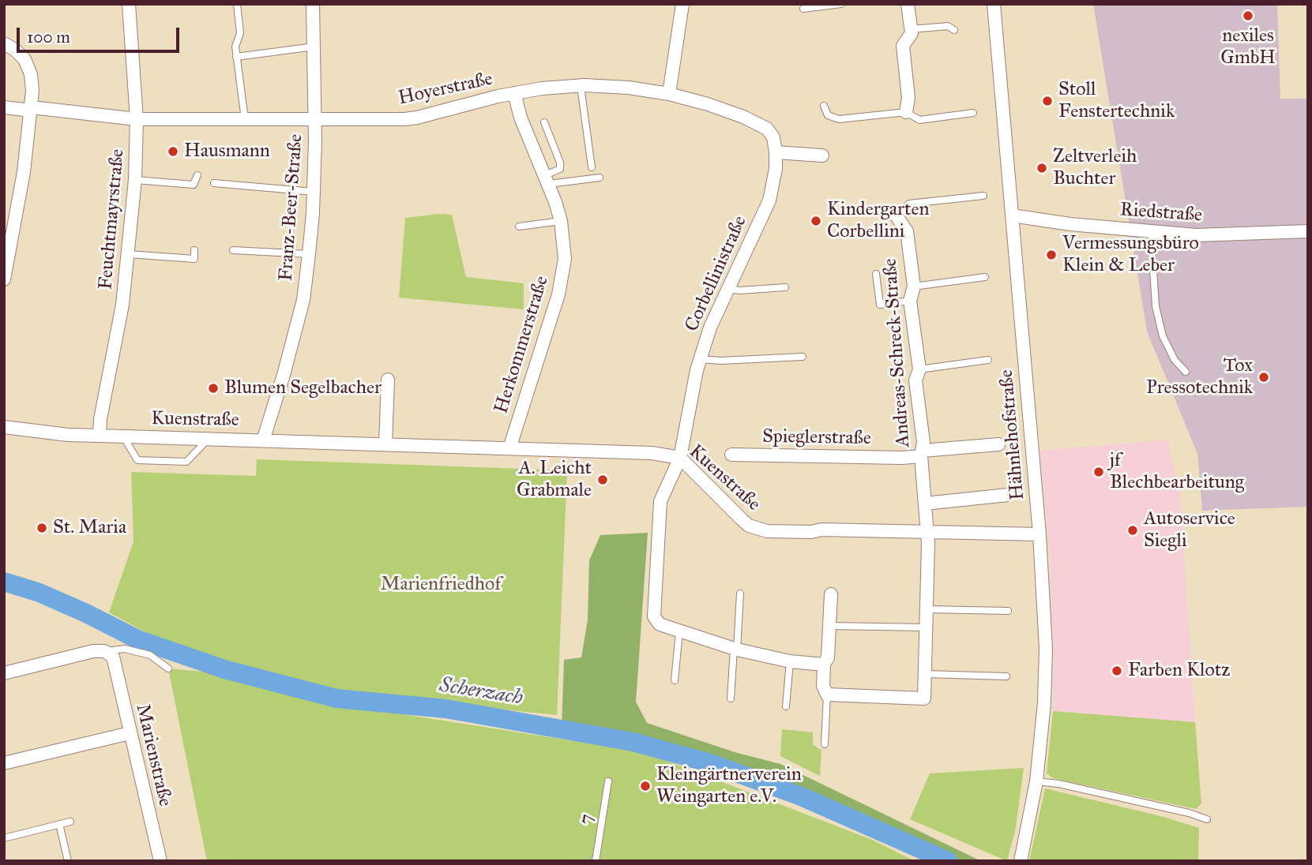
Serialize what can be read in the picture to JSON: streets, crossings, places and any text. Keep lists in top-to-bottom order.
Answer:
{
  "streets": {
    "street": [
      "Hoyerstraße",
      "Franz-Beer-Straße",
      "Riedstraße",
      "Feuchtmayrstraße",
      "Corbellinistraße",
      "Herkommerstraße",
      "Andreas-Schreck-Straße",
      "Kuenstraße",
      "Hähnlehofstraße",
      "Spieglerstraße",
      "Marienstraße"
    ],
    "lane": ["7"]
  },
  "crossings": [
    ["Hoyerstraße", "Franz-Beer-Straße"],
    ["Hoyerstraße", "Feuchtmayrstraße"],
    ["Hoyerstraße", "Corbellinistraße"],
    ["Hoyerstraße", "Herkommerstraße"],
    ["Franz-Beer-Straße", "Kuenstraße"],
    ["Riedstraße", "Hähnlehofstraße"],
    ["Feuchtmayrstraße", "Kuenstraße"],
    ["Corbellinistraße", "Kuenstraße"],
    ["Herkommerstraße", "Kuenstraße"],
    ["Andreas-Schreck-Straße", "Spieglerstraße"],
    ["Kuenstraße", "Hähnlehofstraße"]
  ],
  "water": ["Scherzach"],
  "parks": ["Marienfriedhof"],
  "places": [
    "nexiles GmbH",
    "Stoll Fenstertechnik",
    "Hausmann",
    "Zeltverleih Buchter",
    "Kindergarten Corbellini",
    "Vermessungsbüro Klein & Leber",
    "Tox Pressotechnik",
    "Blumen Segelbacher",
    "jf Blechbearbeitung",
    "A. Leicht Grabmale",
    "St. Maria",
    "Autoservice Siegli",
    "Farben Klotz",
    "Kleingärtnerverein Weingarten e.V."
  ],
  "scale_bar": "100 m"
}
